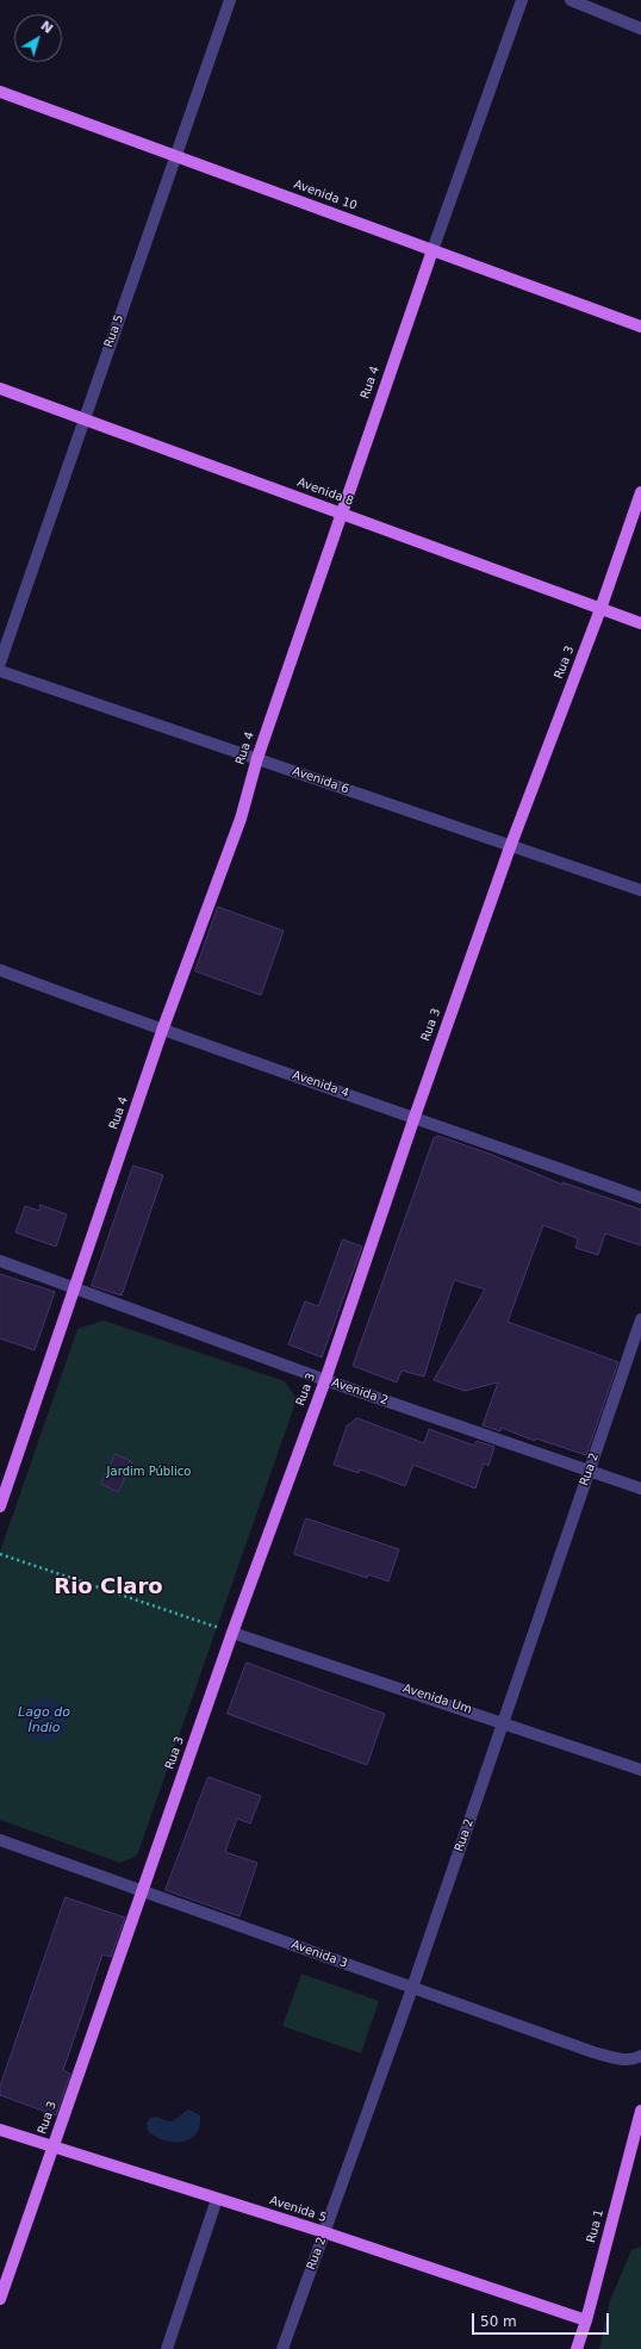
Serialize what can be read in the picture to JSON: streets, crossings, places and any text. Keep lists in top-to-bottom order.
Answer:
{
  "streets": {
    "main road": [
      "Avenida 10",
      "Rua 4",
      "Avenida 8",
      "Rua 3",
      "Avenida 5",
      "Rua 1"
    ],
    "street": [
      "Rua 5",
      "Avenida 6",
      "Avenida 4",
      "Avenida 2",
      "Rua 2",
      "Avenida Um",
      "Avenida 3"
    ]
  },
  "crossings": [
    ["Avenida 10", "Rua 5"],
    ["Avenida 10", "Rua 4"],
    ["Rua 5", "Avenida 8"],
    ["Rua 4", "Avenida 8"],
    ["Rua 4", "Avenida 6"],
    ["Rua 4", "Avenida 4"],
    ["Rua 4", "Avenida 2"],
    ["Avenida 8", "Rua 3"],
    ["Rua 3", "Avenida 6"],
    ["Rua 3", "Avenida 4"],
    ["Rua 3", "Avenida 2"],
    ["Rua 3", "Avenida Um"],
    ["Rua 3", "Avenida 3"],
    ["Rua 3", "Avenida 5"],
    ["Avenida 2", "Rua 2"],
    ["Rua 2", "Avenida Um"],
    ["Rua 2", "Avenida 3"],
    ["Rua 2", "Avenida 5"],
    ["Avenida 5", "Rua 1"]
  ],
  "districts": ["Rio Claro"],
  "water": ["Lago do Índio"],
  "parks": ["Jardim Público"],
  "scale_bar": "50 m",
  "north": "top right"
}
